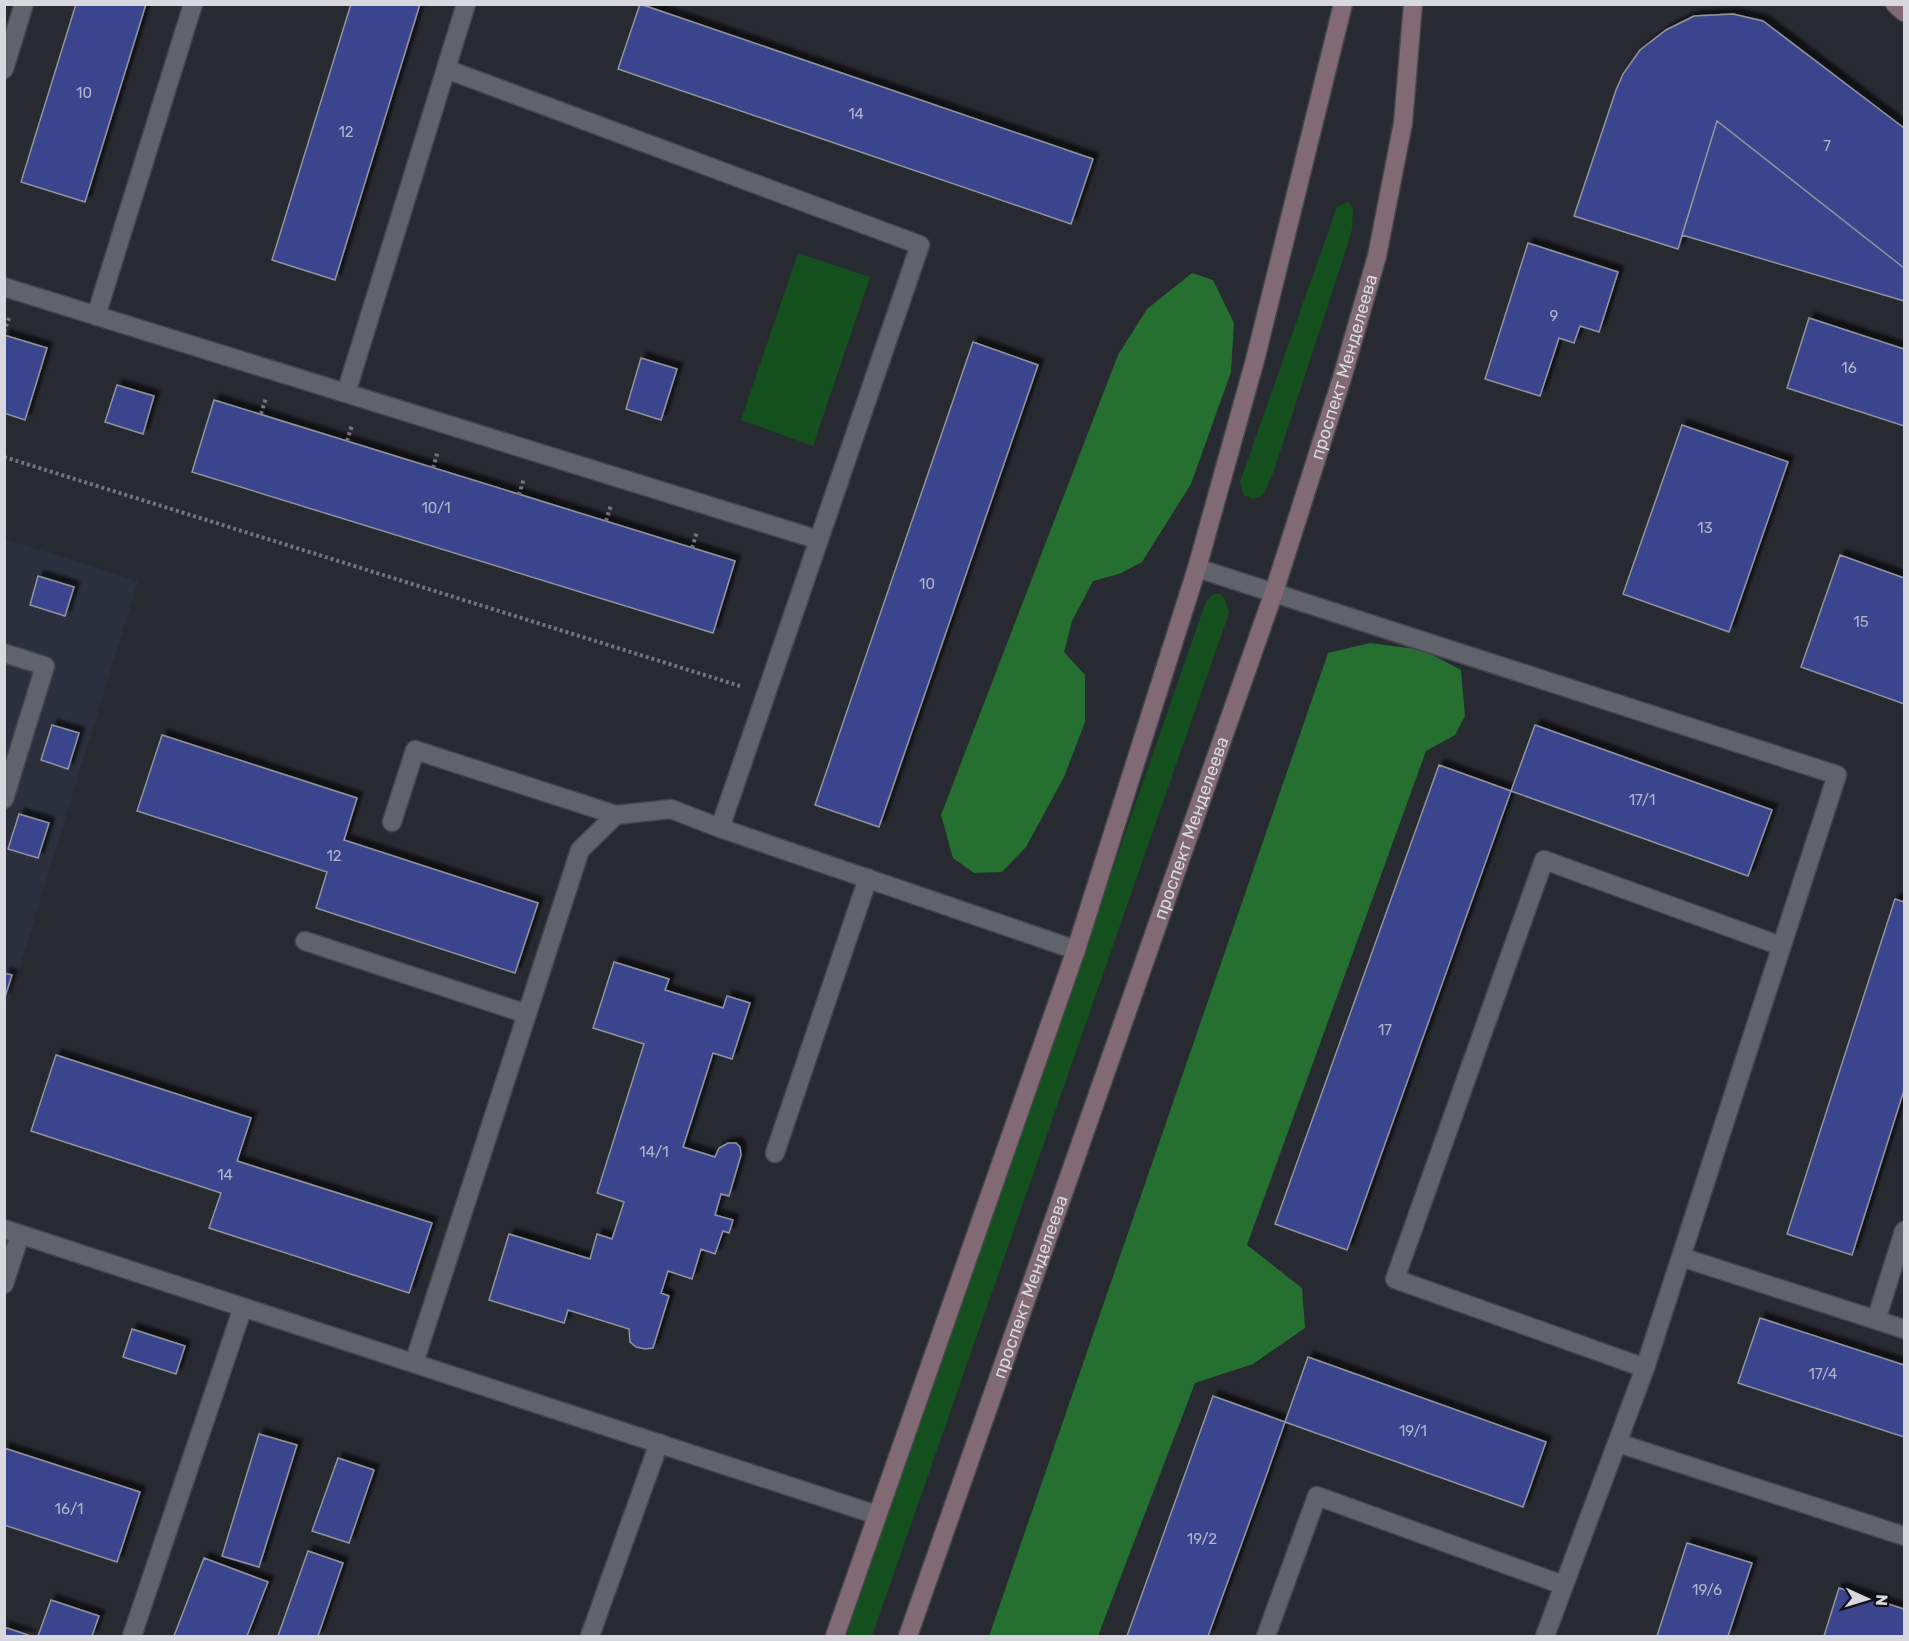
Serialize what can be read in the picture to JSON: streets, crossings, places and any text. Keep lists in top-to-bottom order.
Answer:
{
  "streets": {
    "main road": ["проспект Менделеева"]
  },
  "house_numbers": [
    "10",
    "14",
    "12",
    "7",
    "9",
    "16",
    "10/1",
    "13",
    "10",
    "15",
    "17/1",
    "12",
    "17",
    "14/1",
    "14",
    "17/4",
    "19/1",
    "16/1",
    "19/2",
    "19/6"
  ],
  "north": "right"
}
